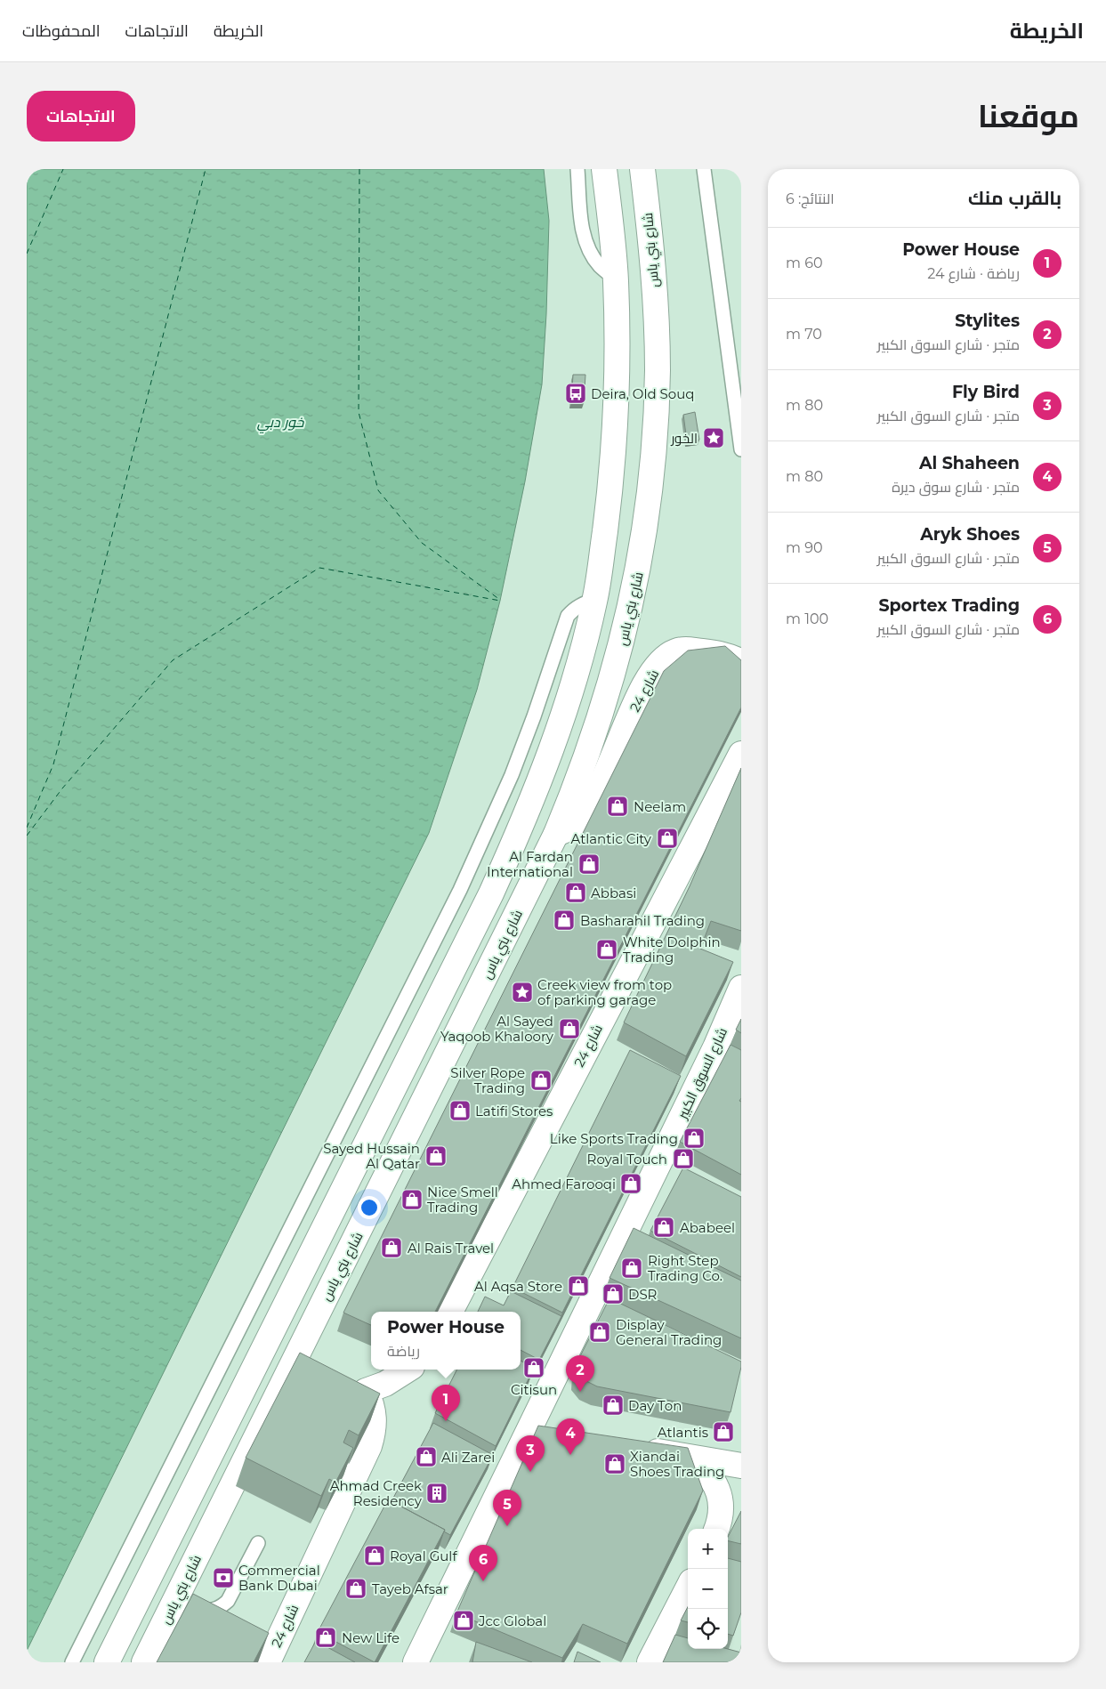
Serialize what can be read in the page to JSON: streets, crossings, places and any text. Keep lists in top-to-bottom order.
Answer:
{
  "streets": {
    "main road": ["شارع بني ياس", "شارع 24", "شارع السوق الكبير"]
  },
  "crossings": [
    ["شارع بني ياس", "شارع 24"]
  ],
  "water": ["خور دبي"],
  "places": {
    "bus stop": ["Deira, Old Souq"],
    "place": ["الخور", "Creek view from top of parking garage"],
    "shop": [
      "Neelam",
      "Atlantic City",
      "Al Fardan International",
      "Abbasi",
      "Basharahil Trading",
      "White Dolphin Trading",
      "Al Sayed Yaqoob Khaloory",
      "Silver Rope Trading",
      "Latifi Stores",
      "Like Sports Trading",
      "Sayed Hussain Al Qatar",
      "Royal Touch",
      "Ahmed Farooqi",
      "Nice Smell Trading",
      "Ababeel",
      "Al Rais Travel",
      "Right Step Trading Co.",
      "Al Aqsa Store",
      "DSR",
      "Display General Trading",
      "Citisun",
      "Day Ton",
      "Atlantis",
      "Ali Zarei",
      "Xiandai Shoes Trading",
      "Royal Gulf",
      "Tayeb Afsar",
      "Jcc Global",
      "New Life"
    ],
    "building": ["Ahmad Creek Residency"],
    "bank": ["Commercial Bank Dubai"]
  },
  "page": {
    "header": "الخريطة",
    "nav": ["الخريطة", "الاتجاهات", "المحفوظات"],
    "title": "موقعنا",
    "buttons": "الاتجاهات",
    "heading": ["بالقرب منك", "النتائج: 6"],
    "list": [
      {
        "mark": "1",
        "name": "Power House",
        "note": "رياضة · شارع 24",
        "value": "60 m"
      },
      {
        "mark": "2",
        "name": "Stylites",
        "note": "متجر · شارع السوق الكبير",
        "value": "70 m"
      },
      {
        "mark": "3",
        "name": "Fly Bird",
        "note": "متجر · شارع السوق الكبير",
        "value": "80 m"
      },
      {
        "mark": "4",
        "name": "Al Shaheen",
        "note": "متجر · شارع سوق ديرة",
        "value": "80 m"
      },
      {
        "mark": "5",
        "name": "Aryk Shoes",
        "note": "متجر · شارع السوق الكبير",
        "value": "90 m"
      },
      {
        "mark": "6",
        "name": "Sportex Trading",
        "note": "متجر · شارع السوق الكبير",
        "value": "100 m"
      }
    ],
    "popup": ["Power House", "رياضة"],
    "pins": [
      "2",
      "1",
      "4",
      "3",
      "5",
      "6"
    ],
    "map_buttons": ["+", "−"]
  }
}
